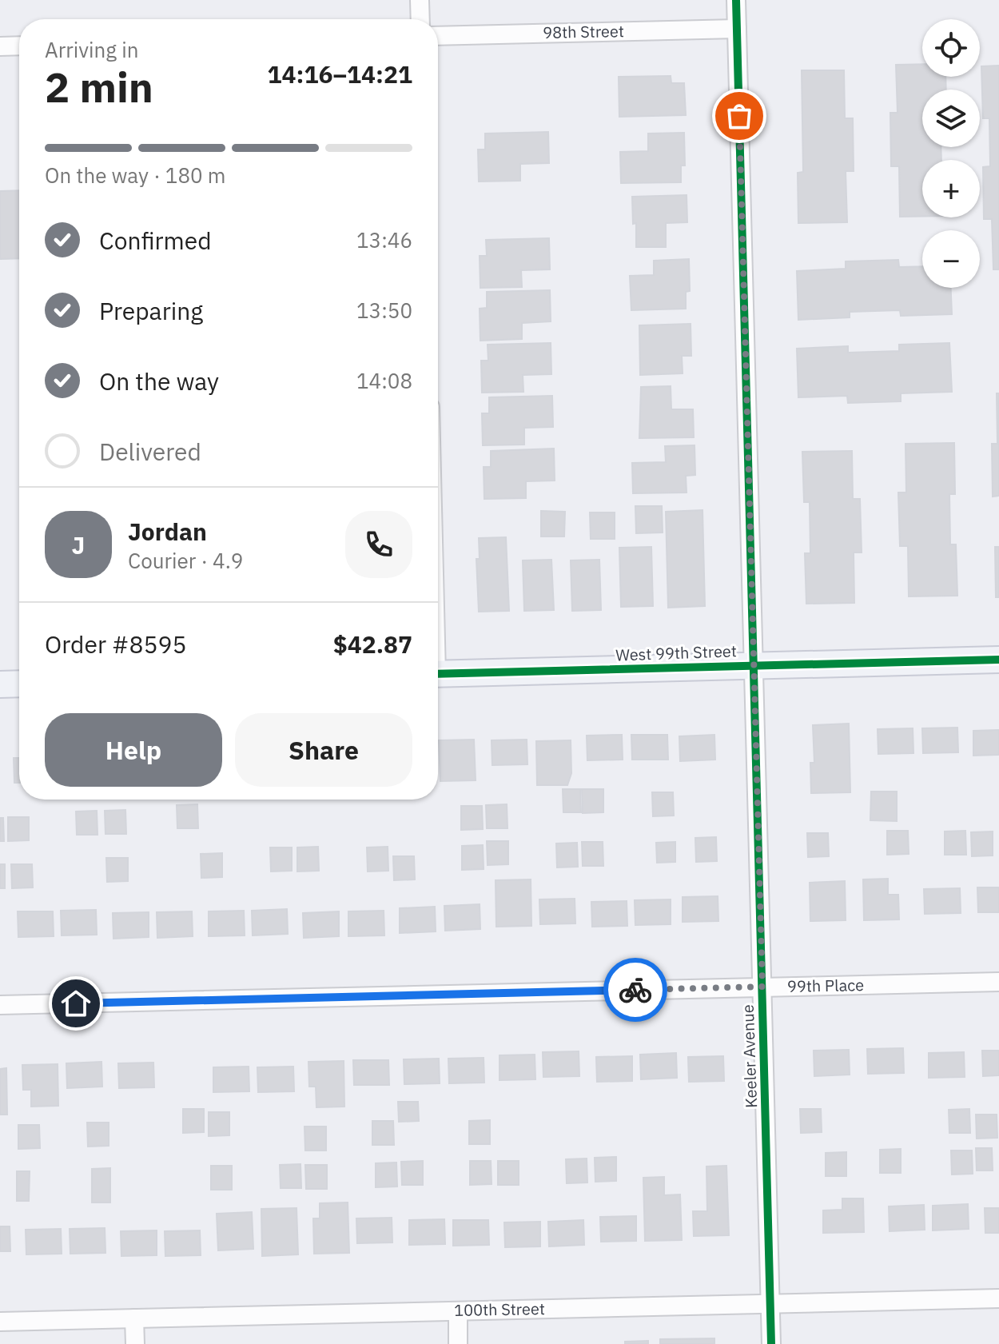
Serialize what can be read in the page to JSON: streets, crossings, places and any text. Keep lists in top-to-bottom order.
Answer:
{
  "streets": {
    "street": [
      "98th Street",
      "West 99th Street",
      "99th Place",
      "Keeler Avenue",
      "100th Street"
    ]
  },
  "crossings": [
    ["98th Street", "Keeler Avenue"],
    ["West 99th Street", "Keeler Avenue"],
    ["99th Place", "Keeler Avenue"],
    ["Keeler Avenue", "100th Street"]
  ],
  "page": {
    "map_buttons": ["+", "−"],
    "heading": ["2 min", "Arriving in", "14:16–14:21"],
    "panel": [
      "Jordan",
      "Courier · 4.9",
      "Order #8595",
      "$42.87"
    ],
    "bar": "On the way · 180 m",
    "list": [
      ["Confirmed", "13:46"],
      ["Preparing", "13:50"],
      ["On the way", "14:08"],
      "Delivered"
    ],
    "round": "J",
    "buttons": ["Help", "Share"]
  }
}
